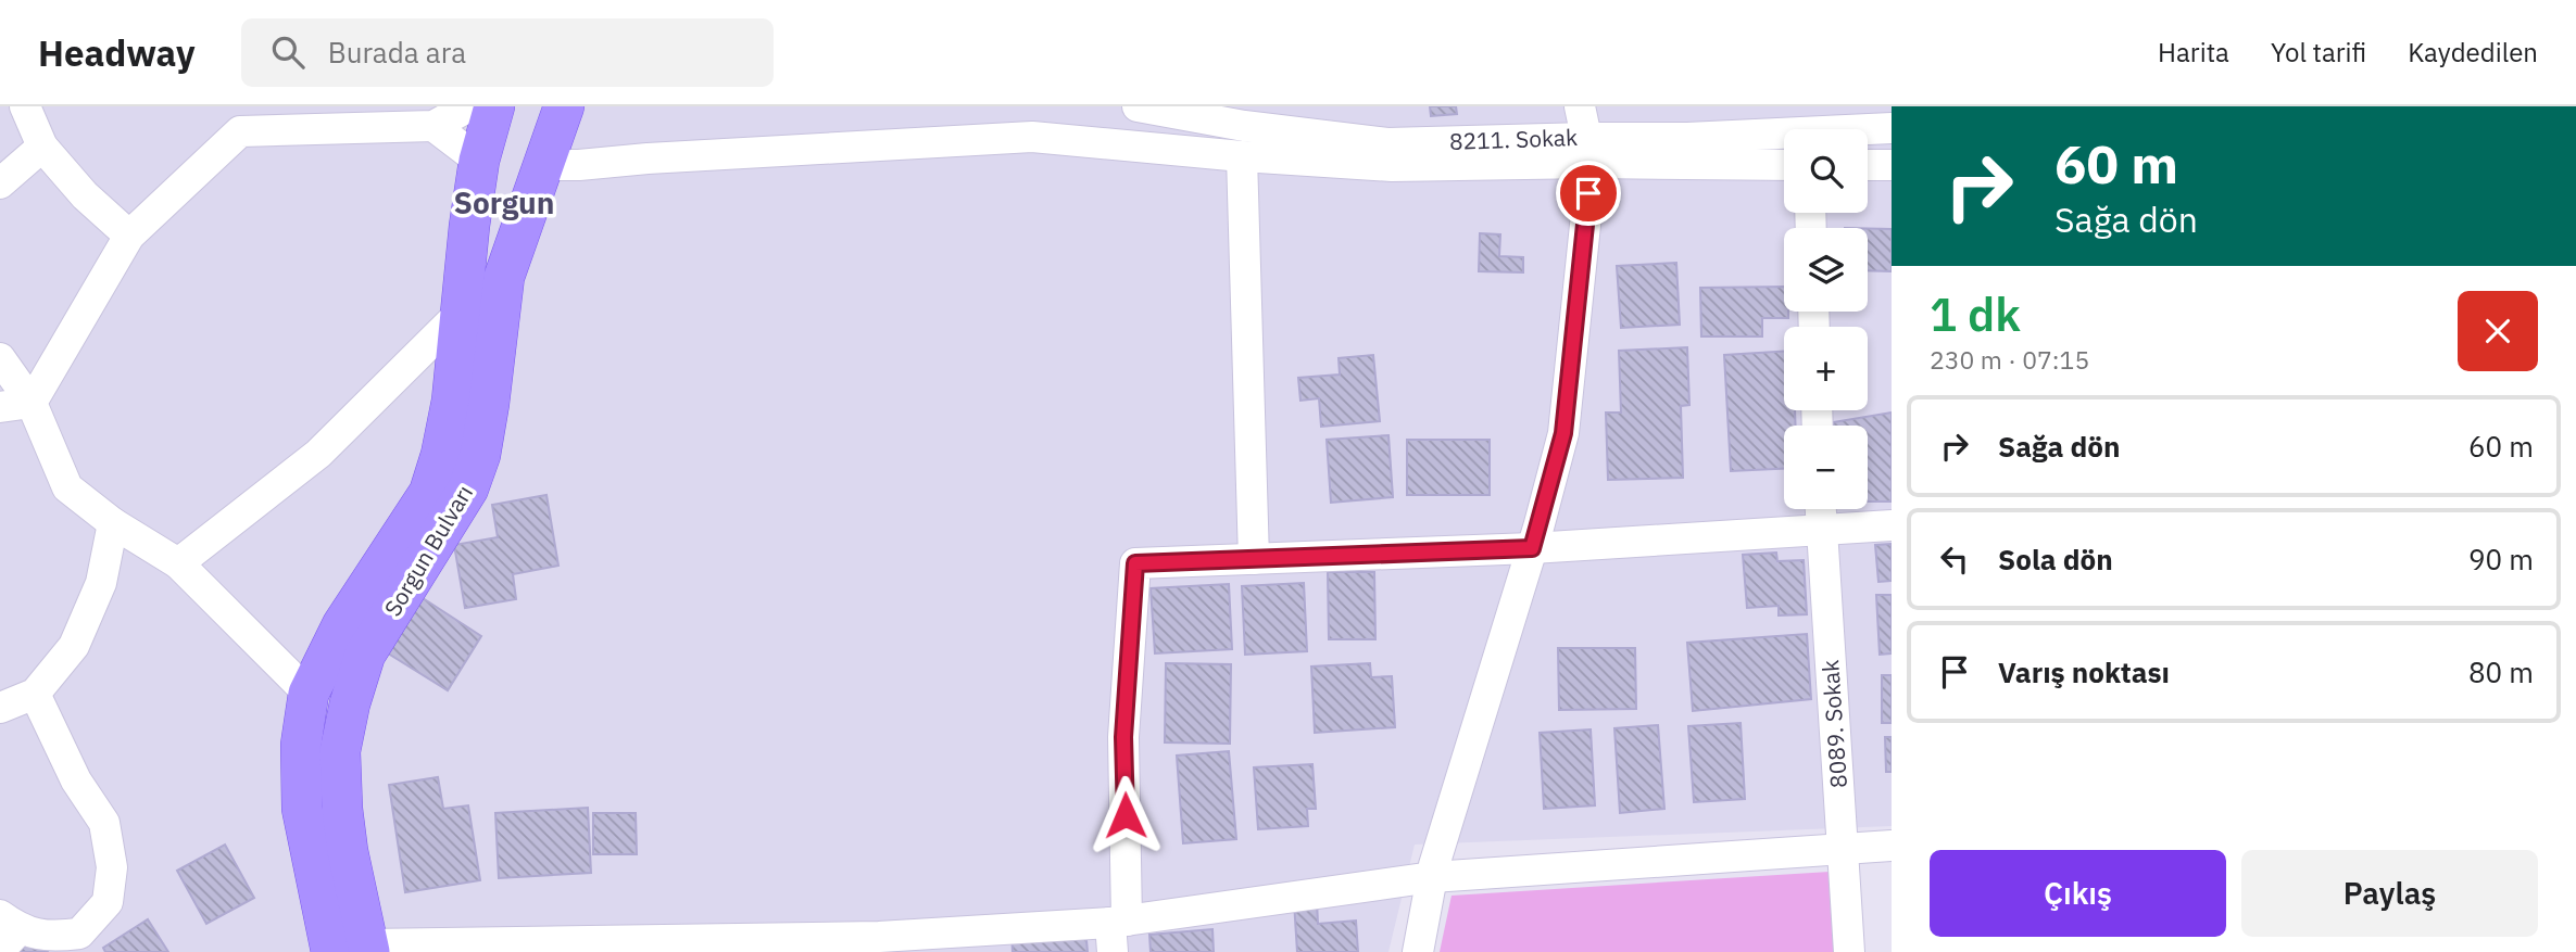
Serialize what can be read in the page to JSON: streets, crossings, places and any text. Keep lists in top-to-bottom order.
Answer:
{
  "streets": {
    "main road": ["Sorgun Bulvarı"],
    "street": ["8211. Sokak", "8089. Sokak"]
  },
  "districts": ["Sorgun"],
  "page": {
    "header": "Headway",
    "search": "Burada ara",
    "nav": ["Harita", "Yol tarifi", "Kaydedilen"],
    "turn": ["60 m", "Sağa dön"],
    "map_buttons": ["+", "−"],
    "heading": ["1 dk", "230 m · 07:15"],
    "list": [
      {
        "name": "Sağa dön",
        "value": "60 m"
      },
      {
        "name": "Sola dön",
        "value": "90 m"
      },
      {
        "name": "Varış noktası",
        "value": "80 m"
      }
    ],
    "buttons": ["Çıkış", "Paylaş"]
  }
}
